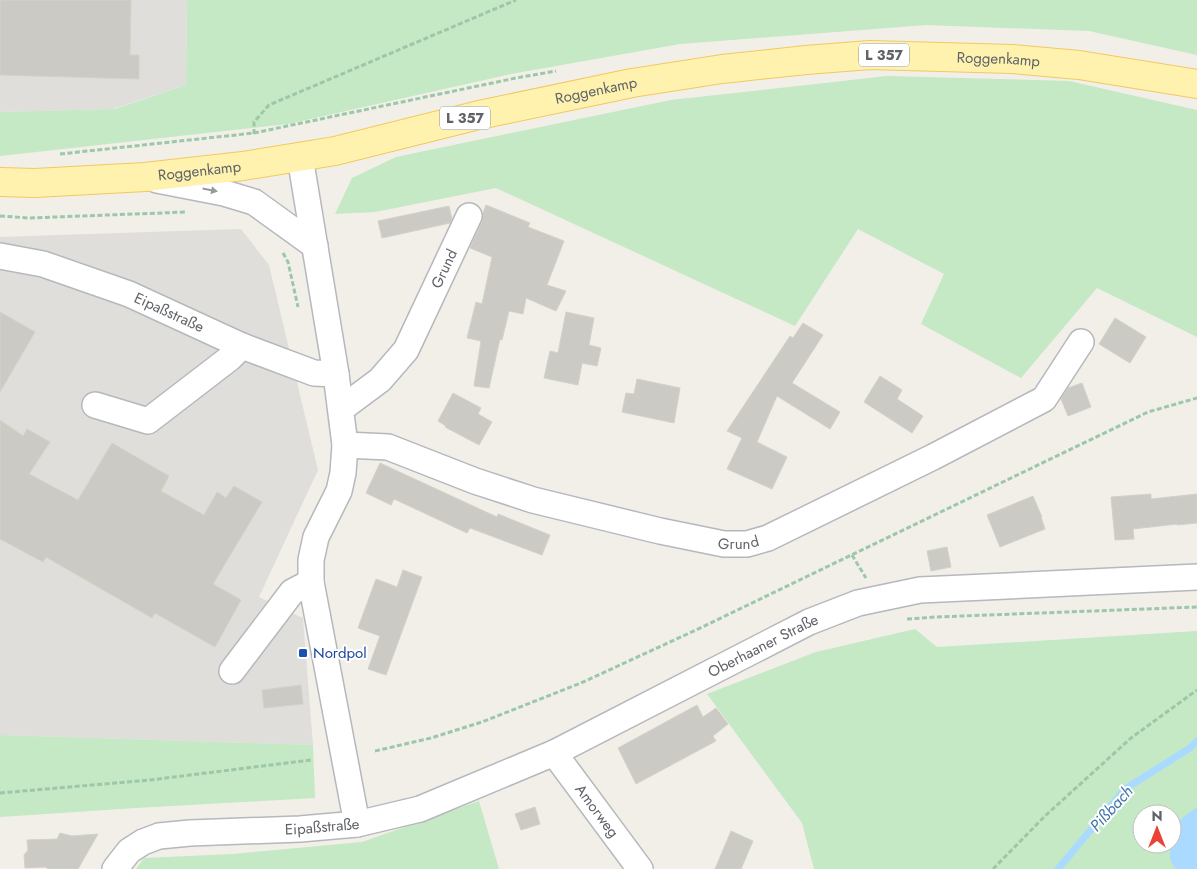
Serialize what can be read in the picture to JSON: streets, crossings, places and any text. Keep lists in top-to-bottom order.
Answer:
{
  "streets": {
    "main road": ["L 357", "Roggenkamp"],
    "street": [
      "Grund",
      "Eipaßstraße",
      "Oberhaaner Straße",
      "Amorweg"
    ]
  },
  "crossings": [
    ["Roggenkamp", "Eipaßstraße"],
    ["Grund", "Eipaßstraße"],
    ["Eipaßstraße", "Oberhaaner Straße"],
    ["Oberhaaner Straße", "Amorweg"]
  ],
  "water": ["Pißbach"],
  "places": {
    "transit": ["Nordpol"]
  },
  "north": "top"
}
